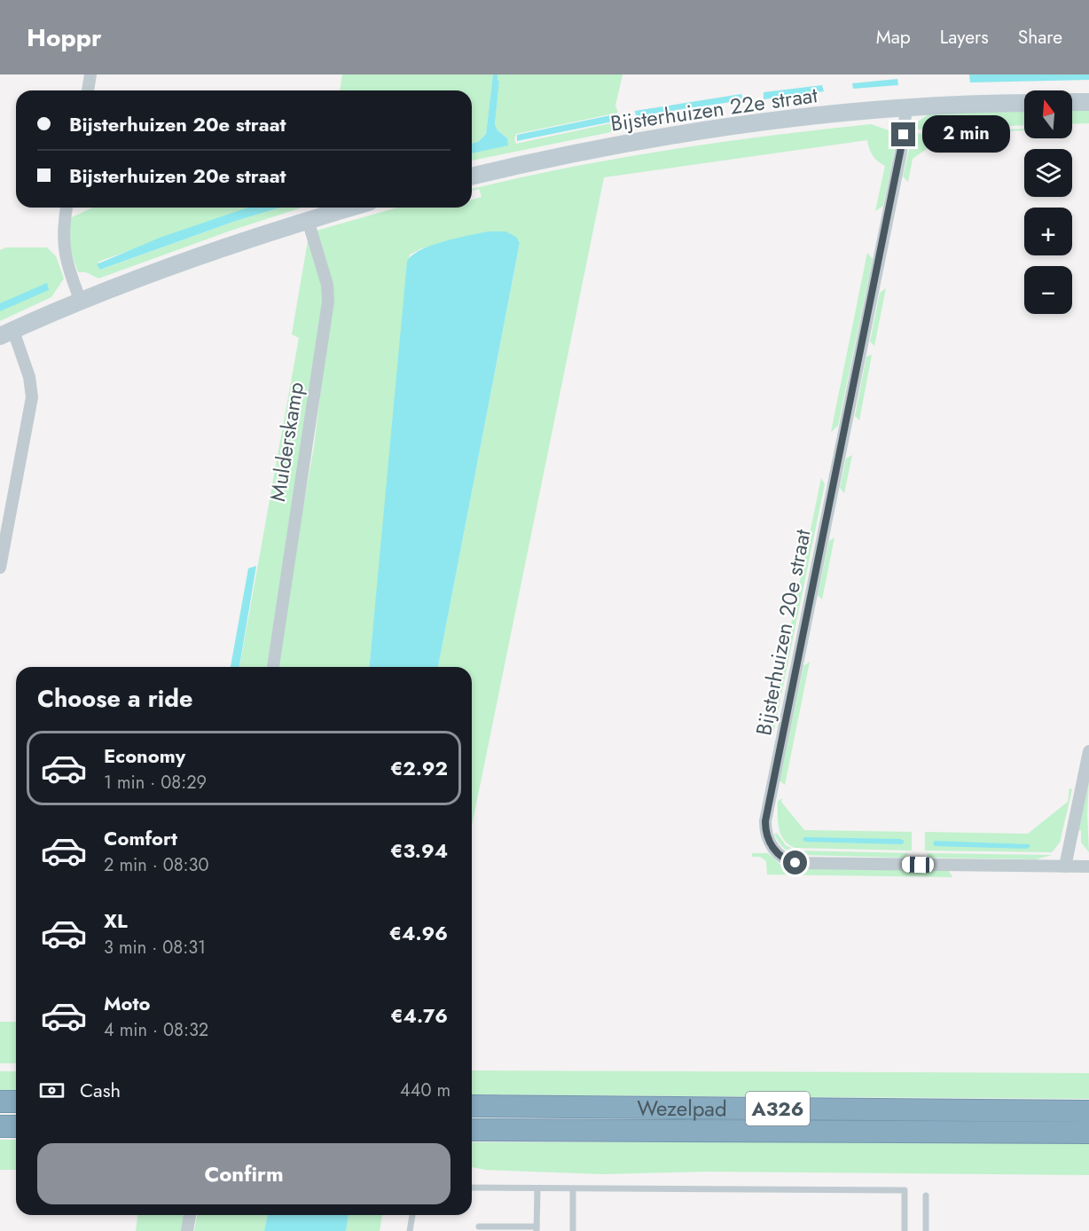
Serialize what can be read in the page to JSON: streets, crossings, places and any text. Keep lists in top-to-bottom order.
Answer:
{
  "streets": {
    "highway": ["Wezelpad", "A326"],
    "main road": ["Bijsterhuizen 22e straat"],
    "street": ["Mulderskamp", "Bijsterhuizen 20e straat"]
  },
  "crossings": [
    ["Bijsterhuizen 22e straat", "Bijsterhuizen 20e straat"]
  ],
  "north": "top",
  "page": {
    "header": "Hoppr",
    "nav": ["Map", "Layers", "Share"],
    "map_buttons": ["+", "−"],
    "banner": ["Bijsterhuizen 20e straat", "Bijsterhuizen 20e straat"],
    "bubble": "2 min",
    "heading": "Choose a ride",
    "list": [
      {
        "name": "Economy",
        "note": "1 min · 08:29",
        "value": "€2.92"
      },
      {
        "name": "Comfort",
        "note": "2 min · 08:30",
        "value": "€3.94"
      },
      {
        "name": "XL",
        "note": "3 min · 08:31",
        "value": "€4.96"
      },
      {
        "name": "Moto",
        "note": "4 min · 08:32",
        "value": "€4.76"
      }
    ],
    "pay": ["Cash", "440 m"],
    "buttons": "Confirm"
  }
}
